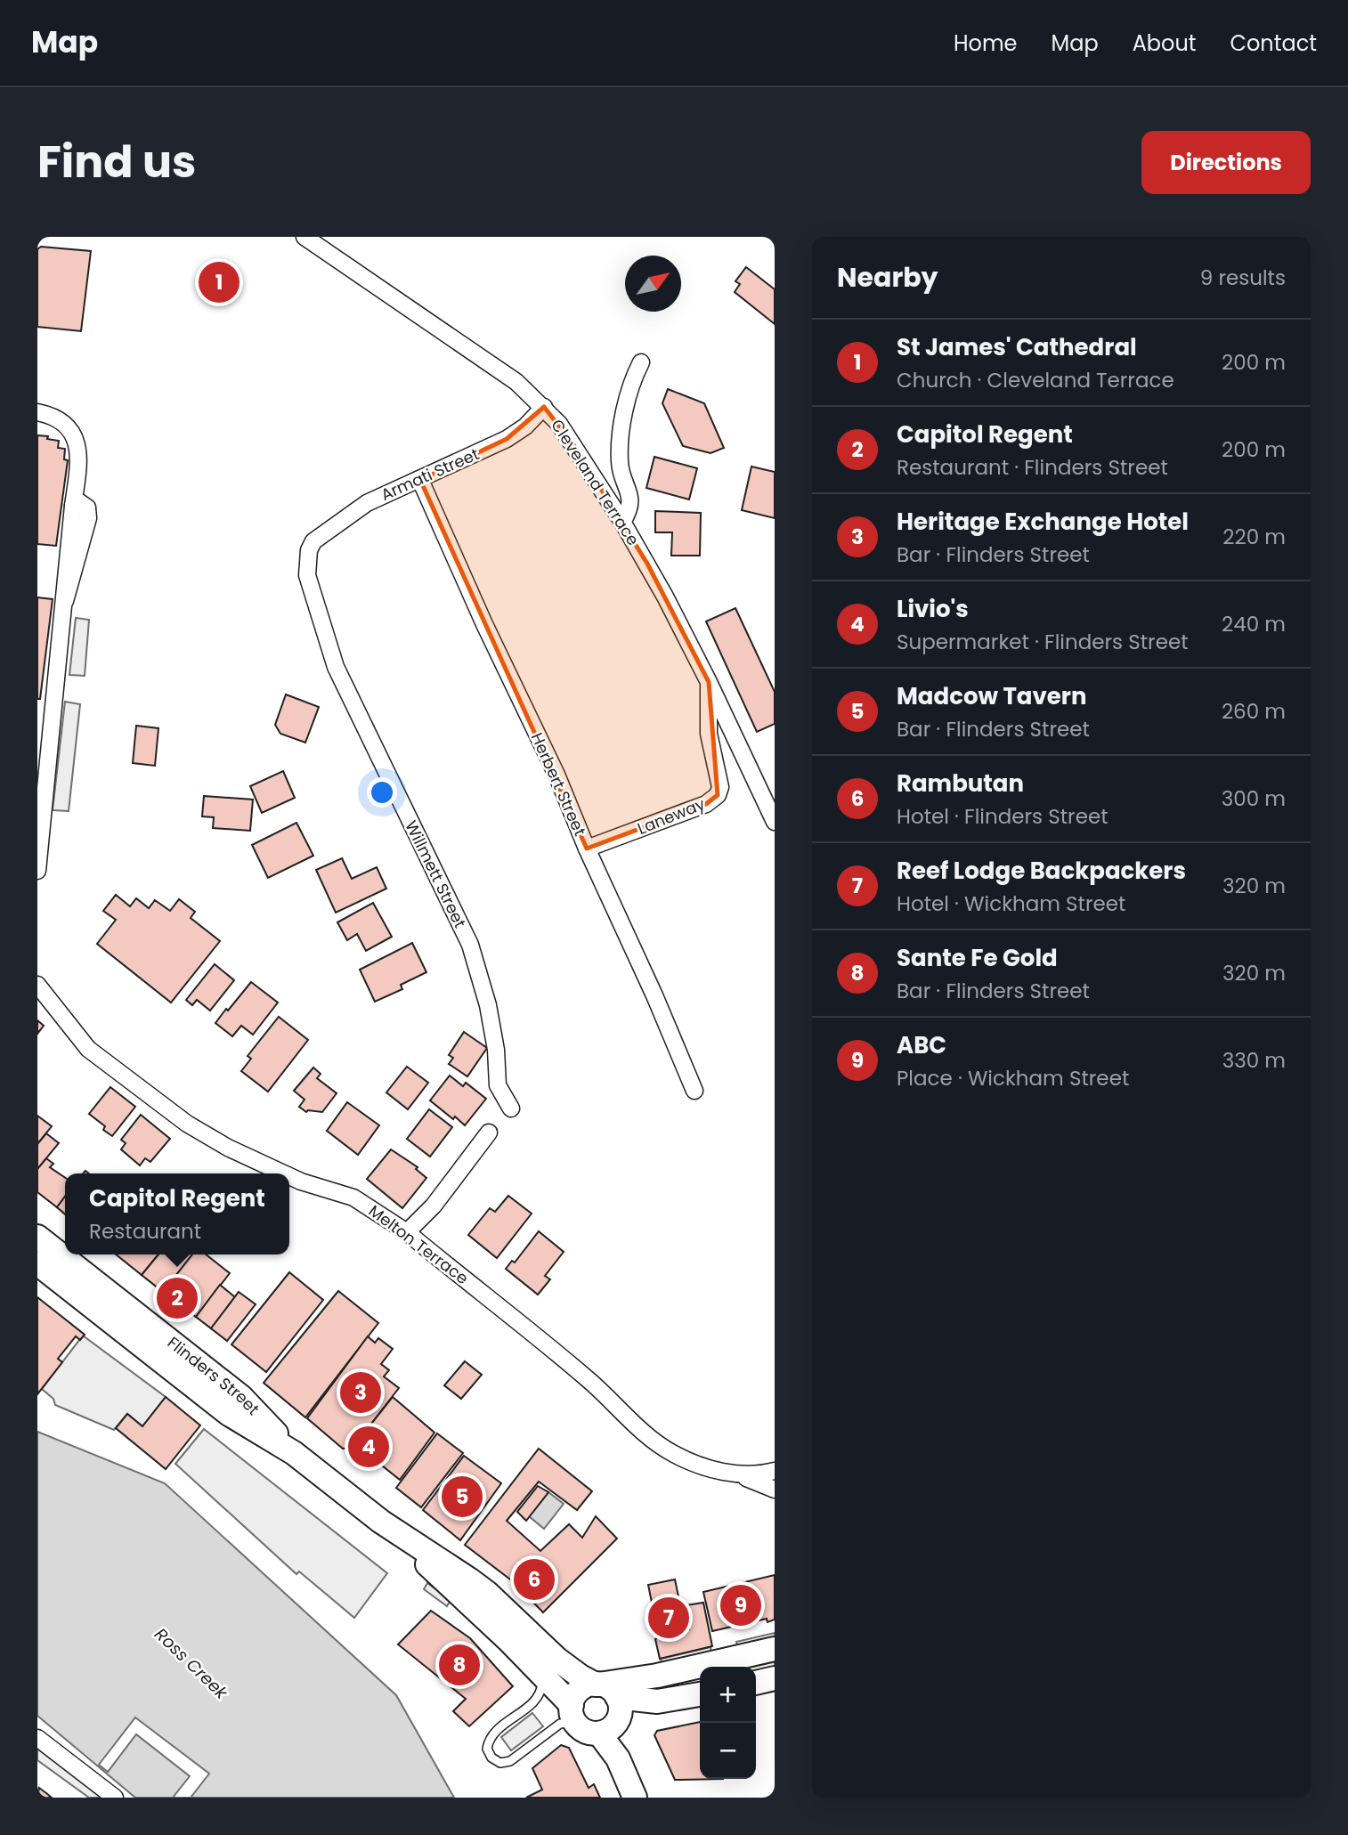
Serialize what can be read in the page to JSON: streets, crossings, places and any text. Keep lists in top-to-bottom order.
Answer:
{
  "streets": {
    "main road": ["Flinders Street"],
    "street": [
      "Armati Street",
      "Cleveland Terrace",
      "Herbert Street",
      "Laneway",
      "Willmett Street",
      "Melton Terrace"
    ]
  },
  "crossings": [
    ["Armati Street", "Cleveland Terrace"],
    ["Armati Street", "Herbert Street"],
    ["Armati Street", "Willmett Street"],
    ["Cleveland Terrace", "Laneway"],
    ["Herbert Street", "Laneway"]
  ],
  "water": ["Ross Creek"],
  "north": "top right",
  "page": {
    "header": "Map",
    "nav": [
      "Home",
      "Map",
      "About",
      "Contact"
    ],
    "title": "Find us",
    "buttons": "Directions",
    "heading": ["Nearby", "9 results"],
    "pins": [
      "1",
      "2",
      "3",
      "4",
      "5",
      "6",
      "9",
      "7",
      "8"
    ],
    "list": [
      {
        "mark": "1",
        "name": "St James' Cathedral",
        "note": "Church · Cleveland Terrace",
        "value": "200 m"
      },
      {
        "mark": "2",
        "name": "Capitol Regent",
        "note": "Restaurant · Flinders Street",
        "value": "200 m"
      },
      {
        "mark": "3",
        "name": "Heritage Exchange Hotel",
        "note": "Bar · Flinders Street",
        "value": "220 m"
      },
      {
        "mark": "4",
        "name": "Livio's",
        "note": "Supermarket · Flinders Street",
        "value": "240 m"
      },
      {
        "mark": "5",
        "name": "Madcow Tavern",
        "note": "Bar · Flinders Street",
        "value": "260 m"
      },
      {
        "mark": "6",
        "name": "Rambutan",
        "note": "Hotel · Flinders Street",
        "value": "300 m"
      },
      {
        "mark": "7",
        "name": "Reef Lodge Backpackers",
        "note": "Hotel · Wickham Street",
        "value": "320 m"
      },
      {
        "mark": "8",
        "name": "Sante Fe Gold",
        "note": "Bar · Flinders Street",
        "value": "320 m"
      },
      {
        "mark": "9",
        "name": "ABC",
        "note": "Place · Wickham Street",
        "value": "330 m"
      }
    ],
    "popup": ["Capitol Regent", "Restaurant"],
    "map_buttons": ["+", "−"]
  }
}
